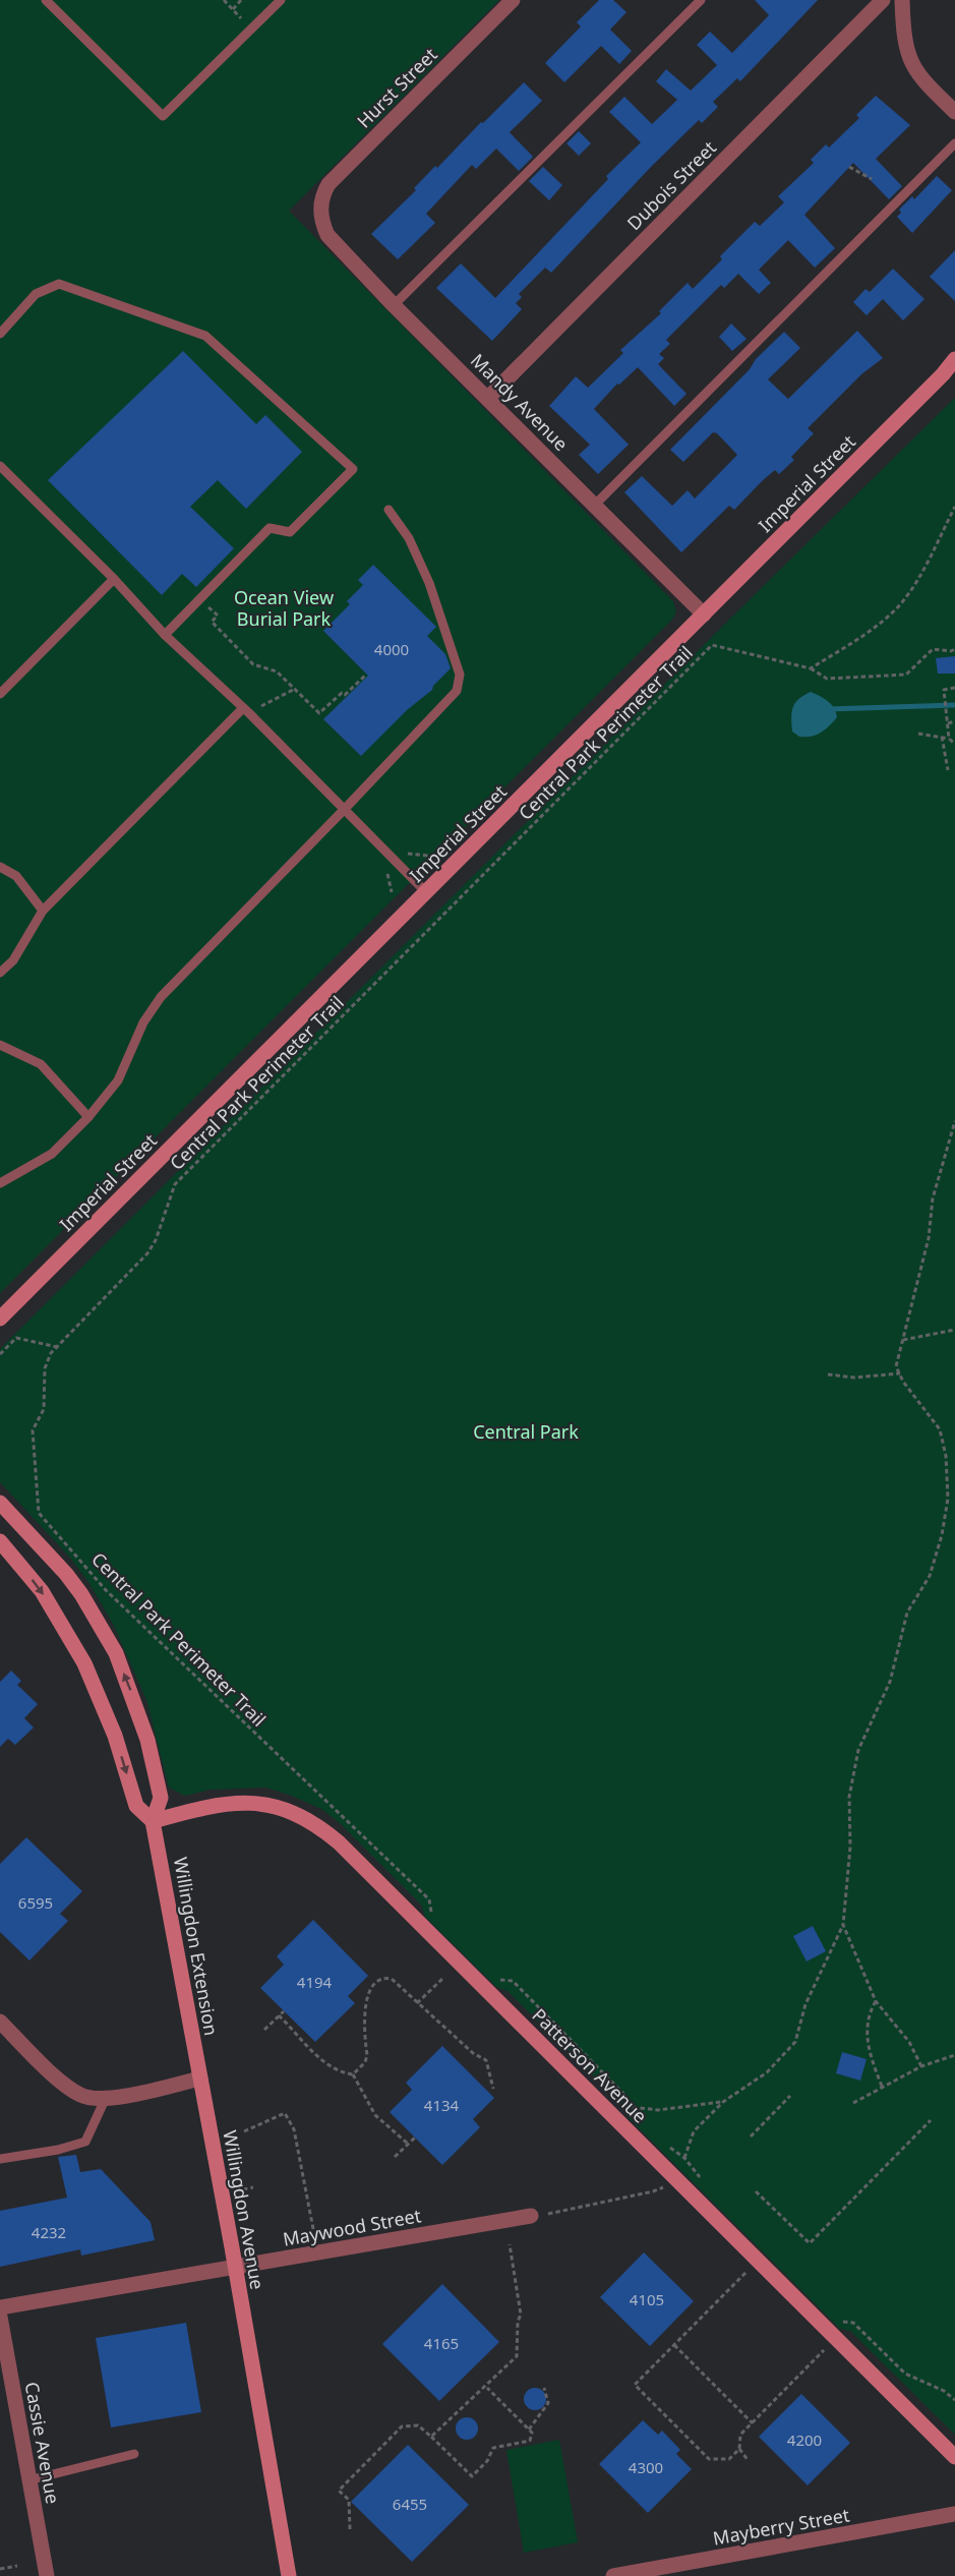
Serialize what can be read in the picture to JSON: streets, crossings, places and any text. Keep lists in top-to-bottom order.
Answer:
{
  "streets": {
    "main road": [
      "Imperial Street",
      "Willingdon Extension",
      "Patterson Avenue",
      "Willingdon Avenue"
    ],
    "street": [
      "Hurst Street",
      "Dubois Street",
      "Mandy Avenue",
      "Maywood Street",
      "Cassie Avenue",
      "Mayberry Street"
    ],
    "path": ["Central Park Perimeter Trail"]
  },
  "crossings": [
    ["Hurst Street", "Mandy Avenue"],
    ["Dubois Street", "Mandy Avenue"],
    ["Mandy Avenue", "Imperial Street"],
    ["Willingdon Extension", "Patterson Avenue"],
    ["Willingdon Extension", "Willingdon Avenue"],
    ["Willingdon Avenue", "Maywood Street"]
  ],
  "parks": ["Ocean View Burial Park", "Central Park"],
  "house_numbers": [
    "4000",
    "6595",
    "4194",
    "4134",
    "4232",
    "4105",
    "4165",
    "4200",
    "4300",
    "6455"
  ]
}
